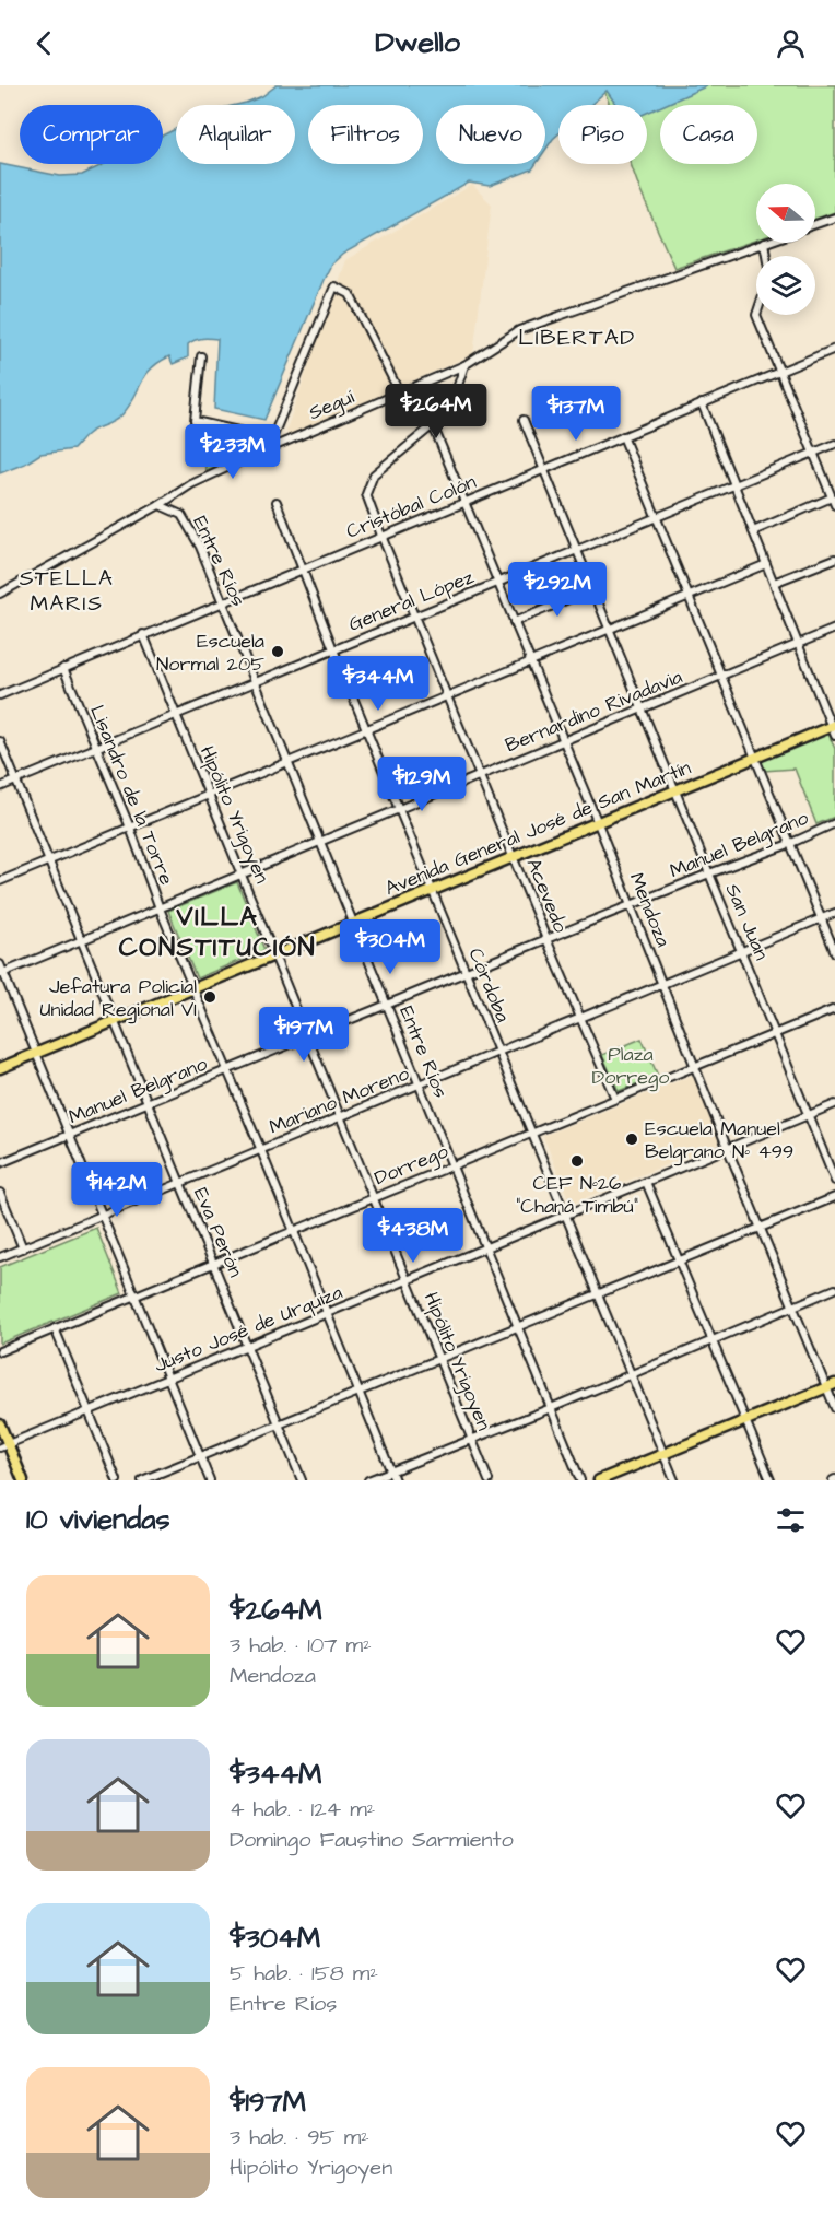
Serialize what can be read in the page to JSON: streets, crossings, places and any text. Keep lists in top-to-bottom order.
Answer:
{
  "streets": {
    "main road": ["Avenida General José de San Martín"],
    "street": [
      "Seguí",
      "Cristóbal Colón",
      "Entre Ríos",
      "General López",
      "Bernardino Rivadavia",
      "Lisandro de la Torre",
      "Hipólito Yrigoyen",
      "Manuel Belgrano",
      "Acevedo",
      "Mendoza",
      "San Juan",
      "Córdoba",
      "Mariano Moreno",
      "Dorrego",
      "Eva Perón",
      "Justo José de Urquiza"
    ]
  },
  "crossings": [
    ["Seguí", "Entre Ríos"],
    ["Seguí", "Acevedo"],
    ["Cristóbal Colón", "Entre Ríos"],
    ["Cristóbal Colón", "Lisandro de la Torre"],
    ["Cristóbal Colón", "Hipólito Yrigoyen"],
    ["Cristóbal Colón", "Acevedo"],
    ["Cristóbal Colón", "Mendoza"],
    ["Cristóbal Colón", "San Juan"],
    ["Cristóbal Colón", "Córdoba"],
    ["Entre Ríos", "General López"],
    ["Entre Ríos", "Bernardino Rivadavia"],
    ["Entre Ríos", "Avenida General José de San Martín"],
    ["Entre Ríos", "Manuel Belgrano"],
    ["Entre Ríos", "Mariano Moreno"],
    ["Entre Ríos", "Dorrego"],
    ["Entre Ríos", "Justo José de Urquiza"],
    ["General López", "Lisandro de la Torre"],
    ["General López", "Hipólito Yrigoyen"],
    ["General López", "Acevedo"],
    ["General López", "Mendoza"],
    ["General López", "San Juan"],
    ["General López", "Córdoba"],
    ["General López", "Eva Perón"],
    ["Bernardino Rivadavia", "Lisandro de la Torre"],
    ["Bernardino Rivadavia", "Hipólito Yrigoyen"],
    ["Bernardino Rivadavia", "Acevedo"],
    ["Bernardino Rivadavia", "Mendoza"],
    ["Bernardino Rivadavia", "San Juan"],
    ["Bernardino Rivadavia", "Córdoba"],
    ["Bernardino Rivadavia", "Eva Perón"],
    ["Lisandro de la Torre", "Avenida General José de San Martín"],
    ["Lisandro de la Torre", "Manuel Belgrano"],
    ["Lisandro de la Torre", "Mariano Moreno"],
    ["Lisandro de la Torre", "Dorrego"],
    ["Lisandro de la Torre", "Justo José de Urquiza"],
    ["Hipólito Yrigoyen", "Avenida General José de San Martín"],
    ["Hipólito Yrigoyen", "Manuel Belgrano"],
    ["Hipólito Yrigoyen", "Mariano Moreno"],
    ["Hipólito Yrigoyen", "Dorrego"],
    ["Hipólito Yrigoyen", "Justo José de Urquiza"],
    ["Avenida General José de San Martín", "Acevedo"],
    ["Avenida General José de San Martín", "Mendoza"],
    ["Avenida General José de San Martín", "San Juan"],
    ["Avenida General José de San Martín", "Córdoba"],
    ["Avenida General José de San Martín", "Eva Perón"],
    ["Manuel Belgrano", "Acevedo"],
    ["Manuel Belgrano", "Mendoza"],
    ["Manuel Belgrano", "San Juan"],
    ["Manuel Belgrano", "Córdoba"],
    ["Manuel Belgrano", "Eva Perón"],
    ["Acevedo", "Mendoza"],
    ["Acevedo", "Mariano Moreno"],
    ["Acevedo", "Dorrego"],
    ["Mendoza", "Mariano Moreno"],
    ["Mendoza", "Dorrego"],
    ["Mendoza", "Justo José de Urquiza"],
    ["San Juan", "Mariano Moreno"],
    ["San Juan", "Dorrego"],
    ["San Juan", "Justo José de Urquiza"],
    ["Córdoba", "Mariano Moreno"],
    ["Córdoba", "Dorrego"],
    ["Córdoba", "Justo José de Urquiza"],
    ["Mariano Moreno", "Eva Perón"],
    ["Dorrego", "Eva Perón"],
    ["Eva Perón", "Justo José de Urquiza"]
  ],
  "districts": ["LIBERTAD", "STELLA MARIS", "VILLA CONSTITUCIÓN"],
  "parks": ["Plaza Dorrego"],
  "places": [
    "Escuela Normal 205",
    "Jefatura Policial Unidad Regional VI",
    "Escuela Manuel Belgrano Nº 499",
    "CEF Nº26 \"Chaná Timbú\""
  ],
  "north": "left",
  "page": {
    "header": "Dwello",
    "chip": [
      "Comprar",
      "Alquilar",
      "Filtros",
      "Nuevo",
      "Piso",
      "Casa"
    ],
    "price": [
      "$264M",
      "$137M",
      "$233M",
      "$292M",
      "$344M",
      "$129M",
      "$304M",
      "$197M",
      "$142M",
      "$438M"
    ],
    "heading": "10 viviendas",
    "list": [
      {
        "name": "$264M",
        "note": "3 hab. · 107 m² · Mendoza"
      },
      {
        "name": "$344M",
        "note": "4 hab. · 124 m² · Domingo Faustino Sarmiento"
      },
      {
        "name": "$304M",
        "note": "5 hab. · 158 m² · Entre Ríos"
      },
      {
        "name": "$197M",
        "note": "3 hab. · 95 m² · Hipólito Yrigoyen"
      }
    ]
  }
}
